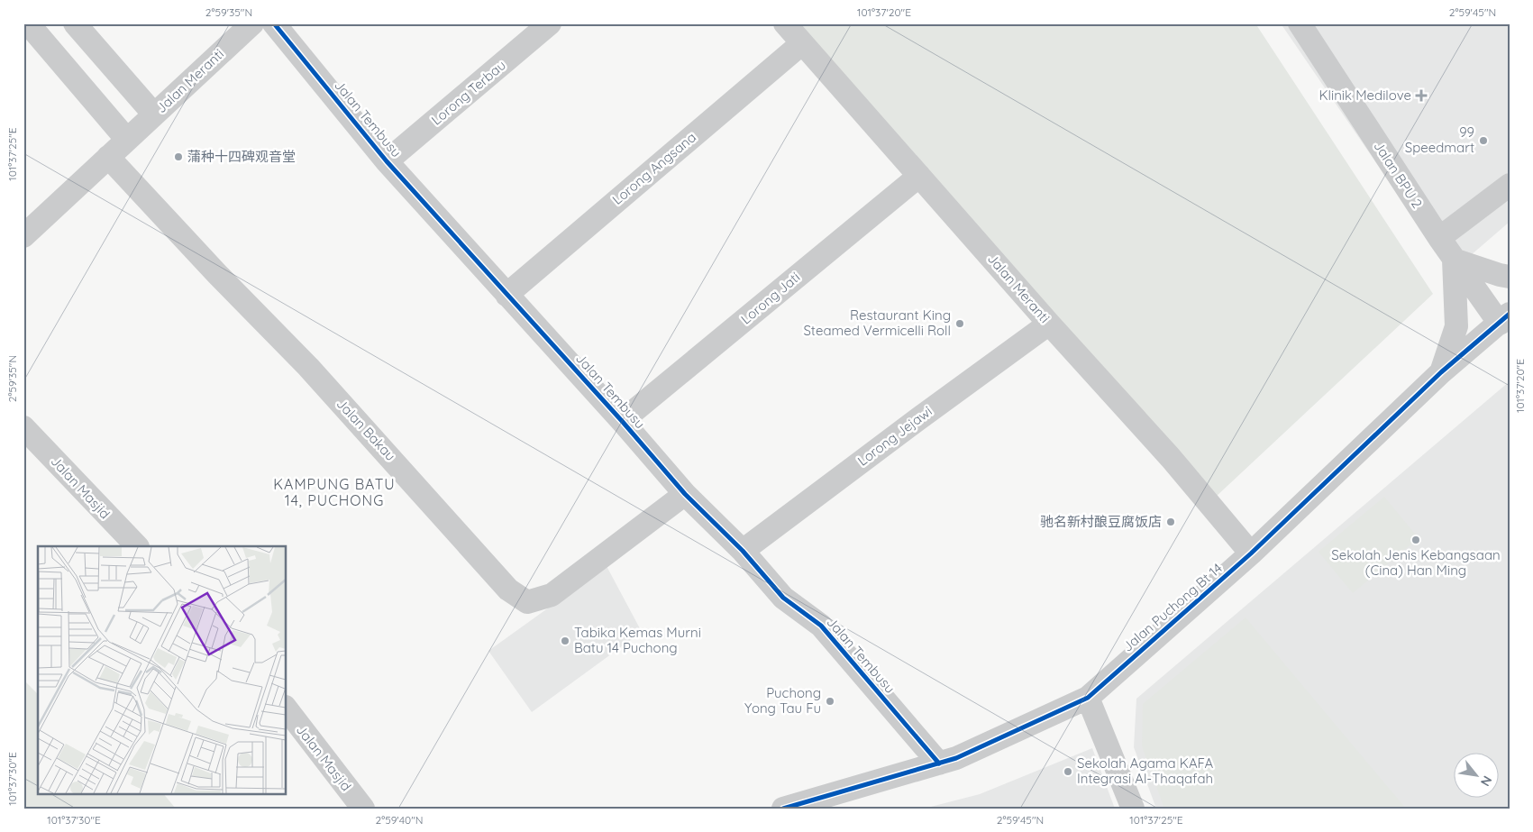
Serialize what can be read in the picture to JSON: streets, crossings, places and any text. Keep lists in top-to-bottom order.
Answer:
{
  "streets": {
    "street": [
      "Jalan Meranti",
      "Lorong Terbau",
      "Jalan Tembusu",
      "Lorong Angsana",
      "Jalan BPU 2",
      "Lorong Jati",
      "Jalan Bakau",
      "Lorong Jejawi",
      "Jalan Masjid",
      "Jalan Puchong Bt 14"
    ]
  },
  "crossings": [
    ["Jalan Meranti", "Lorong Angsana"],
    ["Jalan Meranti", "Lorong Jati"],
    ["Jalan Meranti", "Jalan Bakau"],
    ["Jalan Meranti", "Lorong Jejawi"],
    ["Jalan Meranti", "Jalan Puchong Bt 14"],
    ["Lorong Terbau", "Jalan Tembusu"],
    ["Jalan Tembusu", "Lorong Angsana"],
    ["Jalan Tembusu", "Lorong Jati"],
    ["Jalan Tembusu", "Jalan Bakau"],
    ["Jalan Tembusu", "Lorong Jejawi"],
    ["Jalan Tembusu", "Jalan Puchong Bt 14"],
    ["Jalan BPU 2", "Jalan Puchong Bt 14"]
  ],
  "districts": ["KAMPUNG BATU 14, PUCHONG"],
  "places": {
    "health": ["Klinik Medilove"],
    "other": [
      "99 Speedmart",
      "蒲种十四碑观音堂",
      "Restaurant King Steamed Vermicelli Roll",
      "驰名新村酿豆腐饭店",
      "Sekolah Jenis Kebangsaan (Cina) Han Ming",
      "Tabika Kemas Murni Batu 14 Puchong",
      "Puchong Yong Tau Fu",
      "Sekolah Agama KAFA Integrasi Al-Thaqafah"
    ]
  },
  "north": "bottom right",
  "coordinates": [
    "2°59'35\"N",
    "101°37'20\"E",
    "2°59'45\"N",
    "101°37'25\"E",
    "101°37'30\"E",
    "2°59'40\"N"
  ]
}
